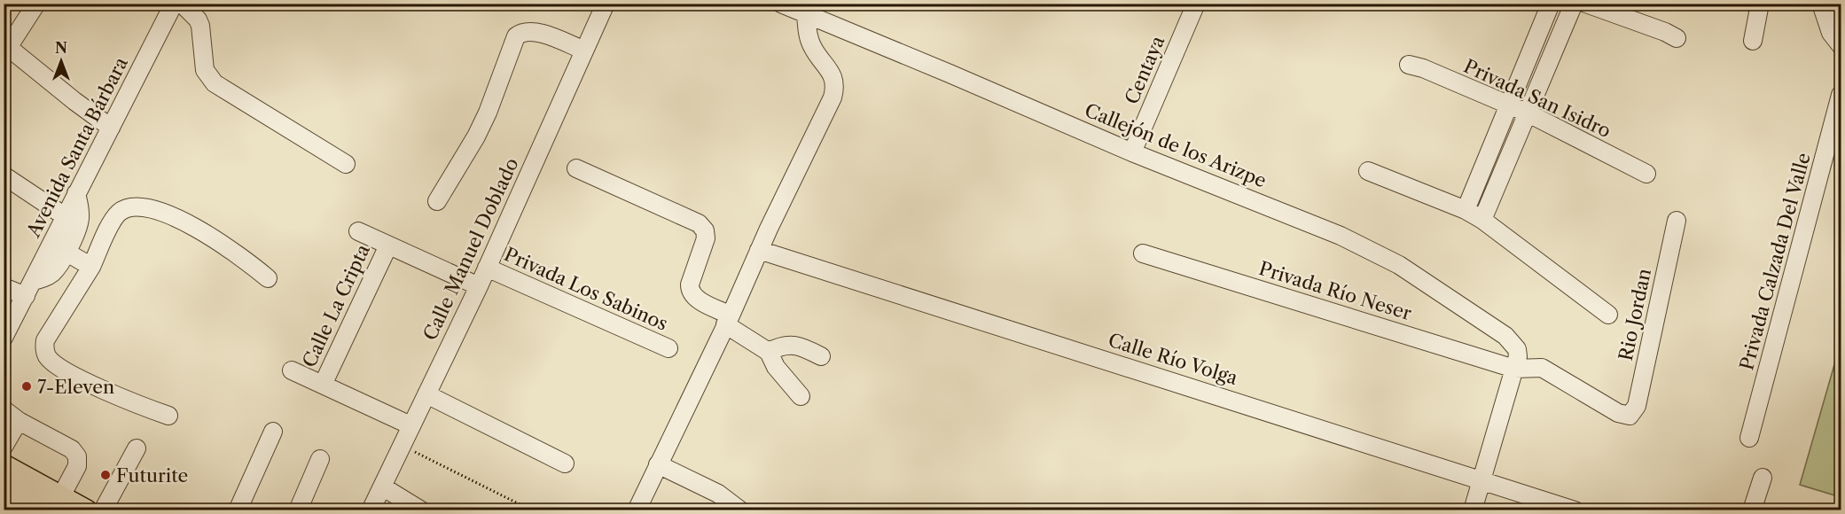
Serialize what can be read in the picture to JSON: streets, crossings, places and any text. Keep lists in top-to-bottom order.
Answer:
{
  "streets": {
    "street": [
      "Centaya",
      "Privada San Isidro",
      "Callejón de los Arizpe",
      "Avenida Santa Bárbara",
      "Calle Manuel Doblado",
      "Privada Calzada Del Valle",
      "Privada Los Sabinos",
      "Privada Río Neser",
      "Calle La Cripta",
      "Rio Jordan",
      "Calle Río Volga"
    ]
  },
  "crossings": [
    ["Centaya", "Callejón de los Arizpe"],
    ["Callejón de los Arizpe", "Privada Río Neser"],
    ["Callejón de los Arizpe", "Calle Río Volga"],
    ["Calle Manuel Doblado", "Privada Los Sabinos"],
    ["Privada Río Neser", "Rio Jordan"]
  ],
  "places": ["7-Eleven", "Futurite"],
  "north": "top"
}
